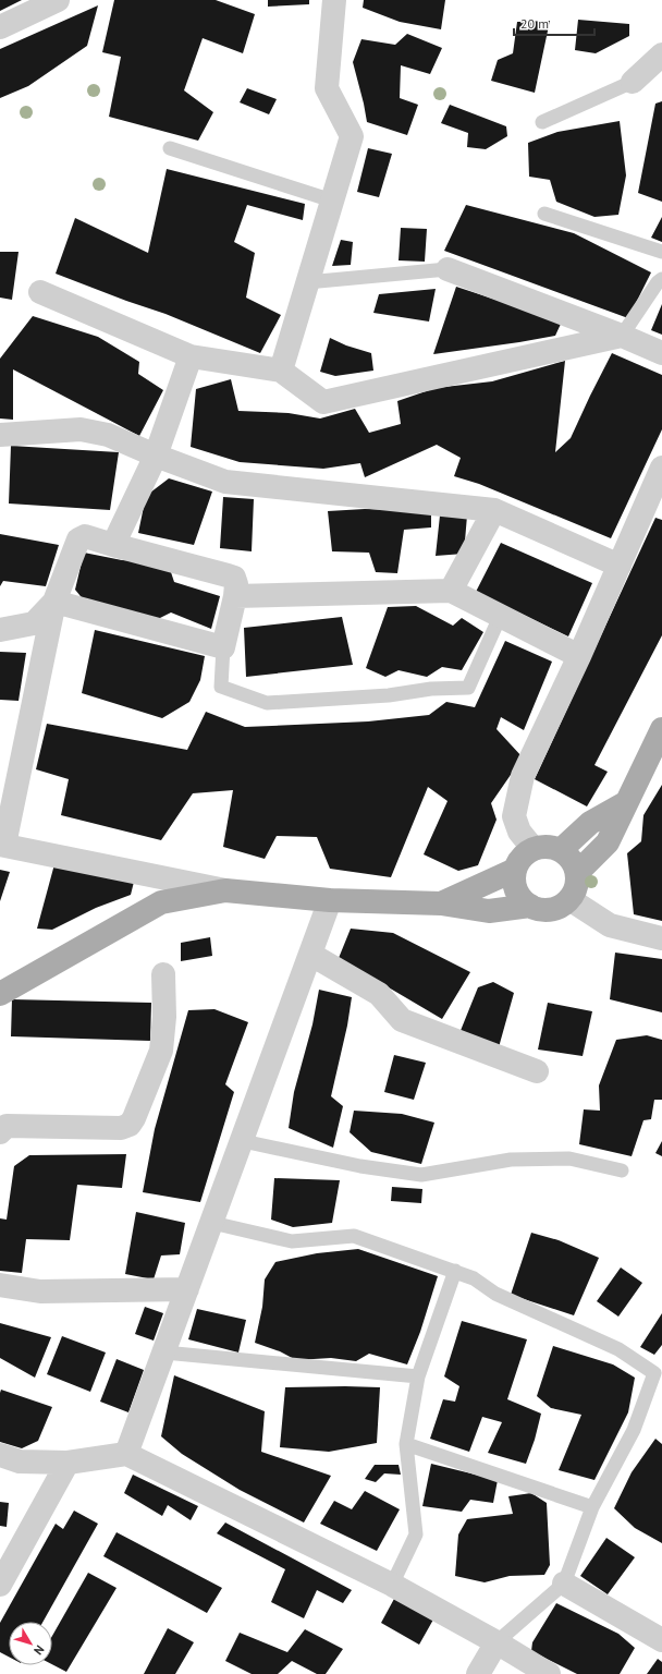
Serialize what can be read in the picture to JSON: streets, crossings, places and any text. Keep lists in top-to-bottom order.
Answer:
{
  "scale_bar": "20 m",
  "north": "bottom right"
}
